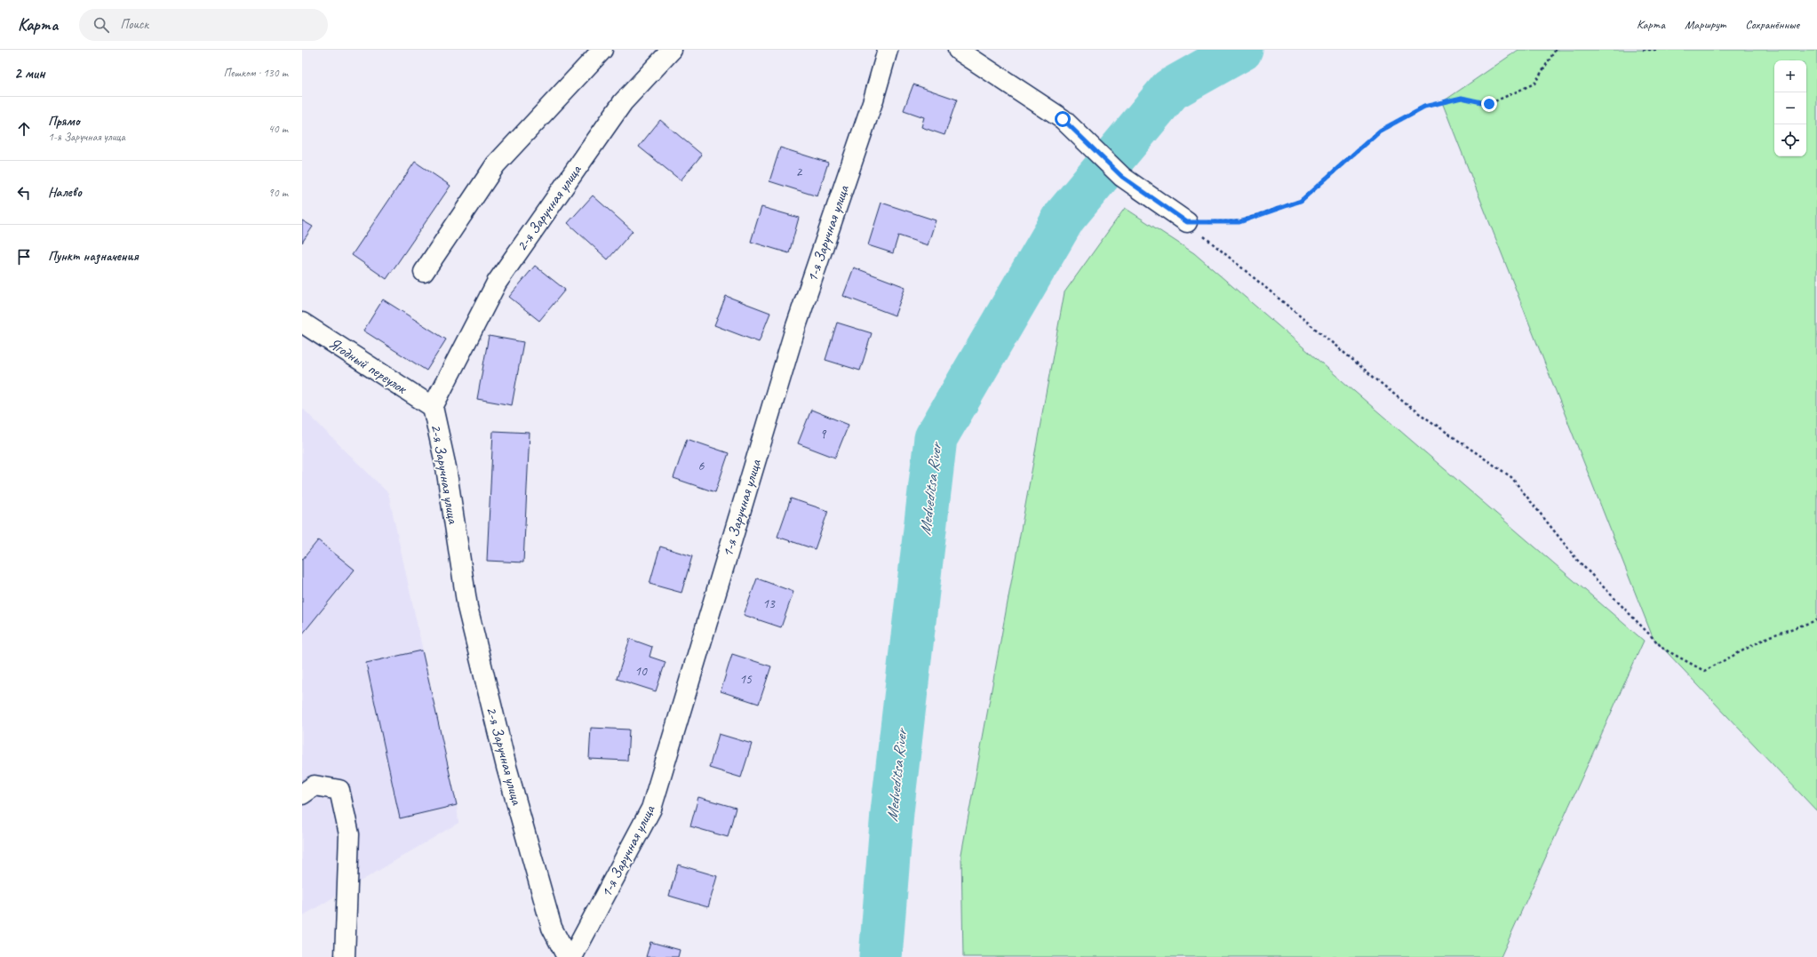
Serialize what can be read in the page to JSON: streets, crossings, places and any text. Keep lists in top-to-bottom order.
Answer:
{
  "streets": {
    "street": ["2-я Заручная улица", "1-я Заручная улица", "Ягодный переулок"]
  },
  "crossings": [
    ["2-я Заручная улица", "Ягодный переулок"]
  ],
  "water": ["Medveditsa River"],
  "house_numbers": [
    "2",
    "9",
    "6",
    "13",
    "10",
    "15"
  ],
  "page": {
    "header": "Карта",
    "search": "Поиск",
    "nav": ["Карта", "Маршрут", "Сохранённые"],
    "heading": ["2 мин", "Пешком · 130 m"],
    "map_buttons": ["+", "−"],
    "list": [
      ["Прямо", "1-я Заручная улица", "40 m"],
      ["Налево", "90 m"],
      "Пункт назначения"
    ]
  }
}
